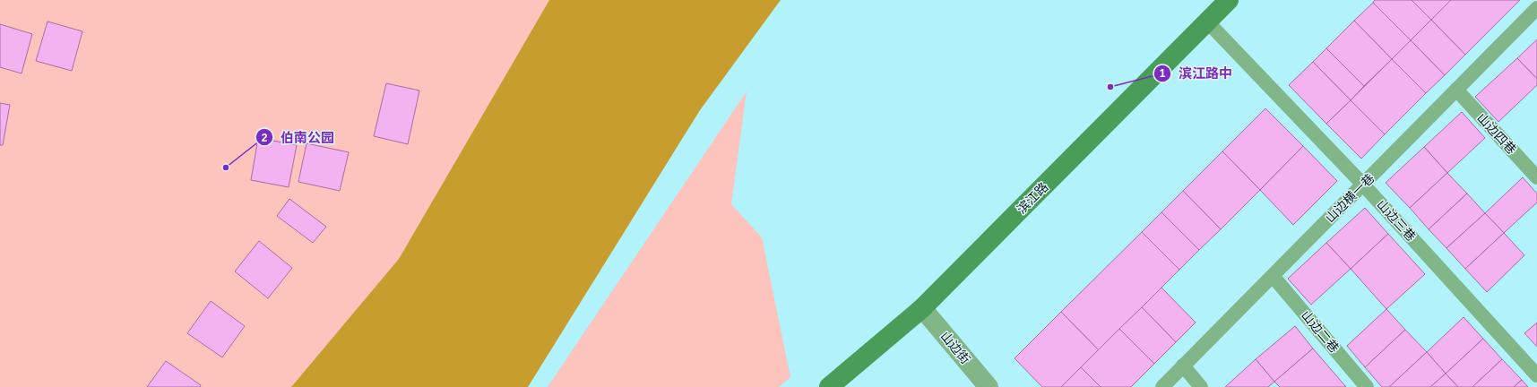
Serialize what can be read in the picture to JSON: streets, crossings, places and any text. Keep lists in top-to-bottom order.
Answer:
{
  "streets": {
    "street": ["滨江路", "山边街"],
    "lane": [
      "山边四巷",
      "山边横一巷",
      "山边三巷",
      "山边二巷"
    ]
  },
  "crossings": [
    ["山边四巷", "山边横一巷"],
    ["滨江路", "山边三巷"],
    ["滨江路", "山边街"],
    ["山边横一巷", "山边三巷"],
    ["山边横一巷", "山边二巷"]
  ],
  "places": ["滨江路中", "伯南公园"]
}
